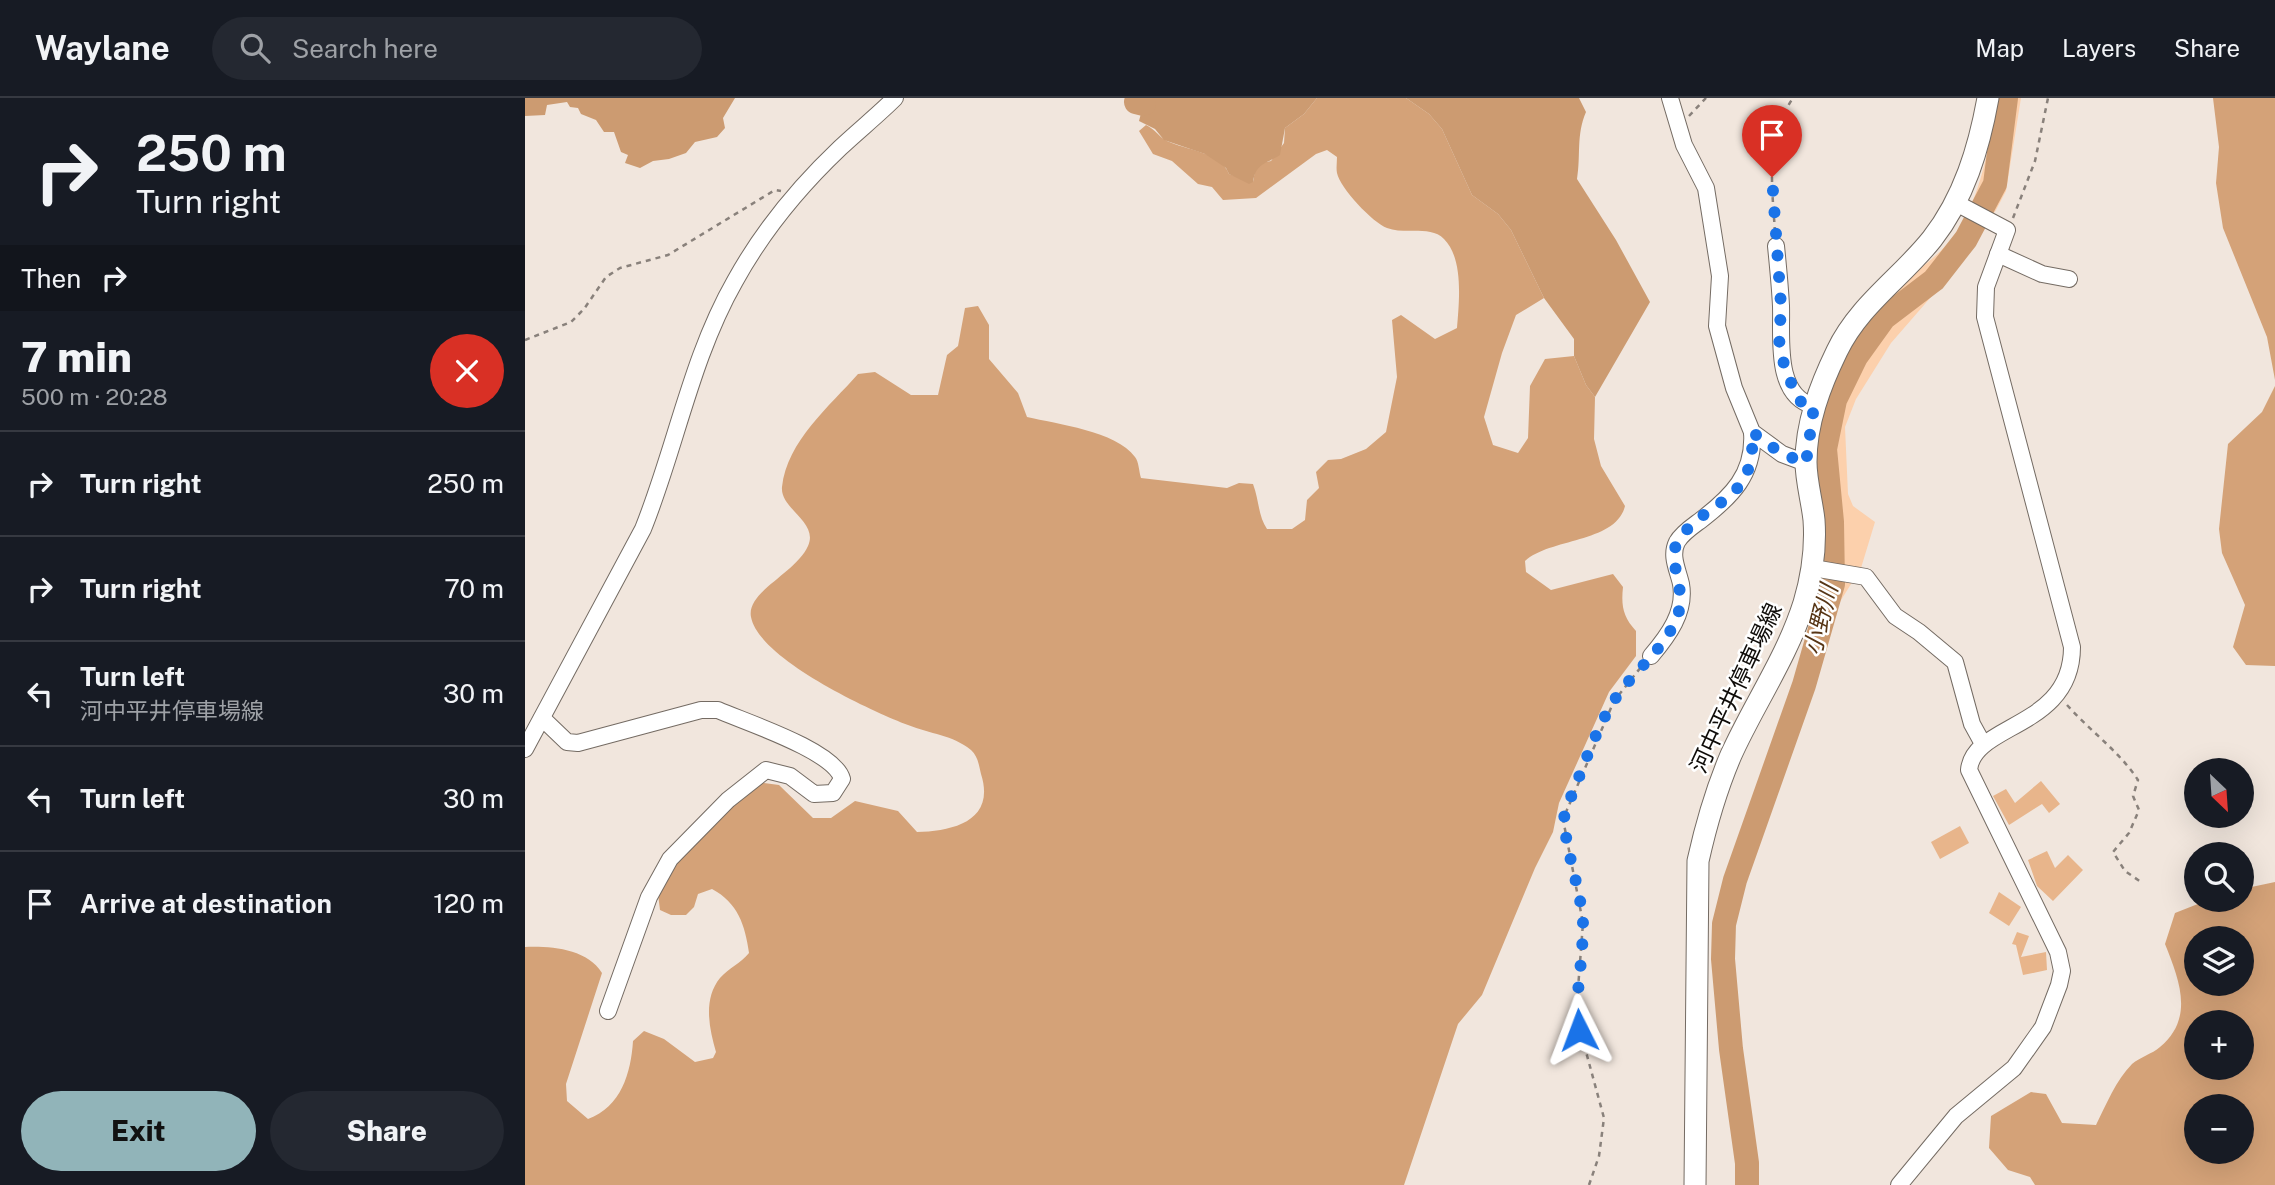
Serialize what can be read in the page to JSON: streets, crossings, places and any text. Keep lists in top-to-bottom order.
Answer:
{
  "streets": {
    "main road": ["河中平井停車場線"]
  },
  "water": ["小野川"],
  "north": "bottom right",
  "page": {
    "header": "Waylane",
    "search": "Search here",
    "nav": ["Map", "Layers", "Share"],
    "turn": ["250 m", "Turn right"],
    "then": "Then",
    "heading": ["7 min", "500 m · 20:28"],
    "list": [
      {
        "name": "Turn right",
        "value": "250 m"
      },
      {
        "name": "Turn right",
        "value": "70 m"
      },
      {
        "name": "Turn left",
        "note": "河中平井停車場線",
        "value": "30 m"
      },
      {
        "name": "Turn left",
        "value": "30 m"
      },
      {
        "name": "Arrive at destination",
        "value": "120 m"
      }
    ],
    "map_buttons": ["+", "−"],
    "buttons": ["Exit", "Share"]
  }
}
